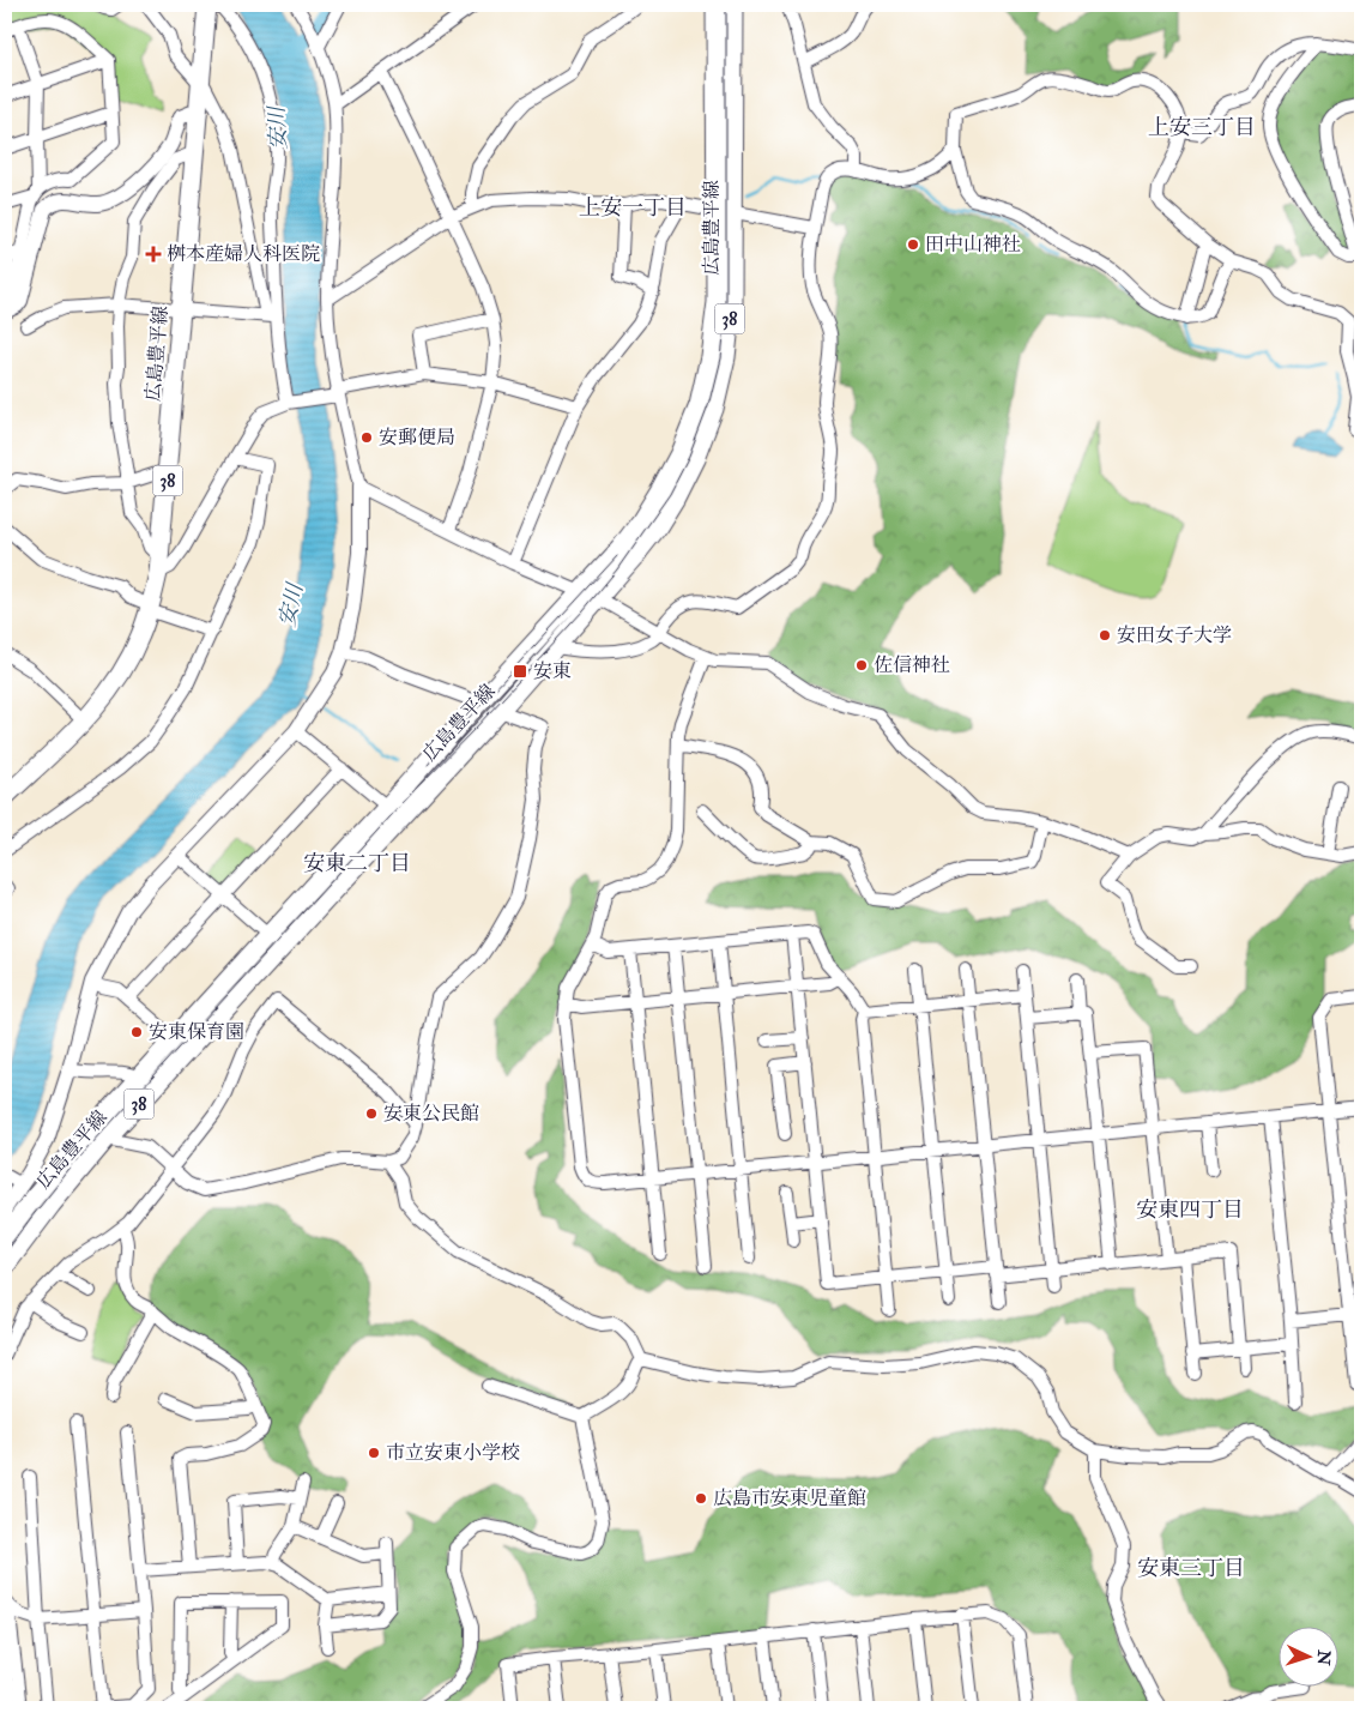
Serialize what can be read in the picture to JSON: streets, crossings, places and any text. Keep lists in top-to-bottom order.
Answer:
{
  "streets": {
    "main road": ["広島豊平線", "38"]
  },
  "districts": [
    "上安三丁目",
    "上安一丁目",
    "安東二丁目",
    "安東四丁目",
    "安東三丁目"
  ],
  "water": ["安川"],
  "places": {
    "other": [
      "田中山神社",
      "安郵便局",
      "安田女子大学",
      "佐信神社",
      "安東保育園",
      "安東公民館",
      "市立安東小学校",
      "広島市安東児童館"
    ],
    "health": ["桝本産婦人科医院"],
    "transit": ["安東"]
  },
  "north": "right"
}
